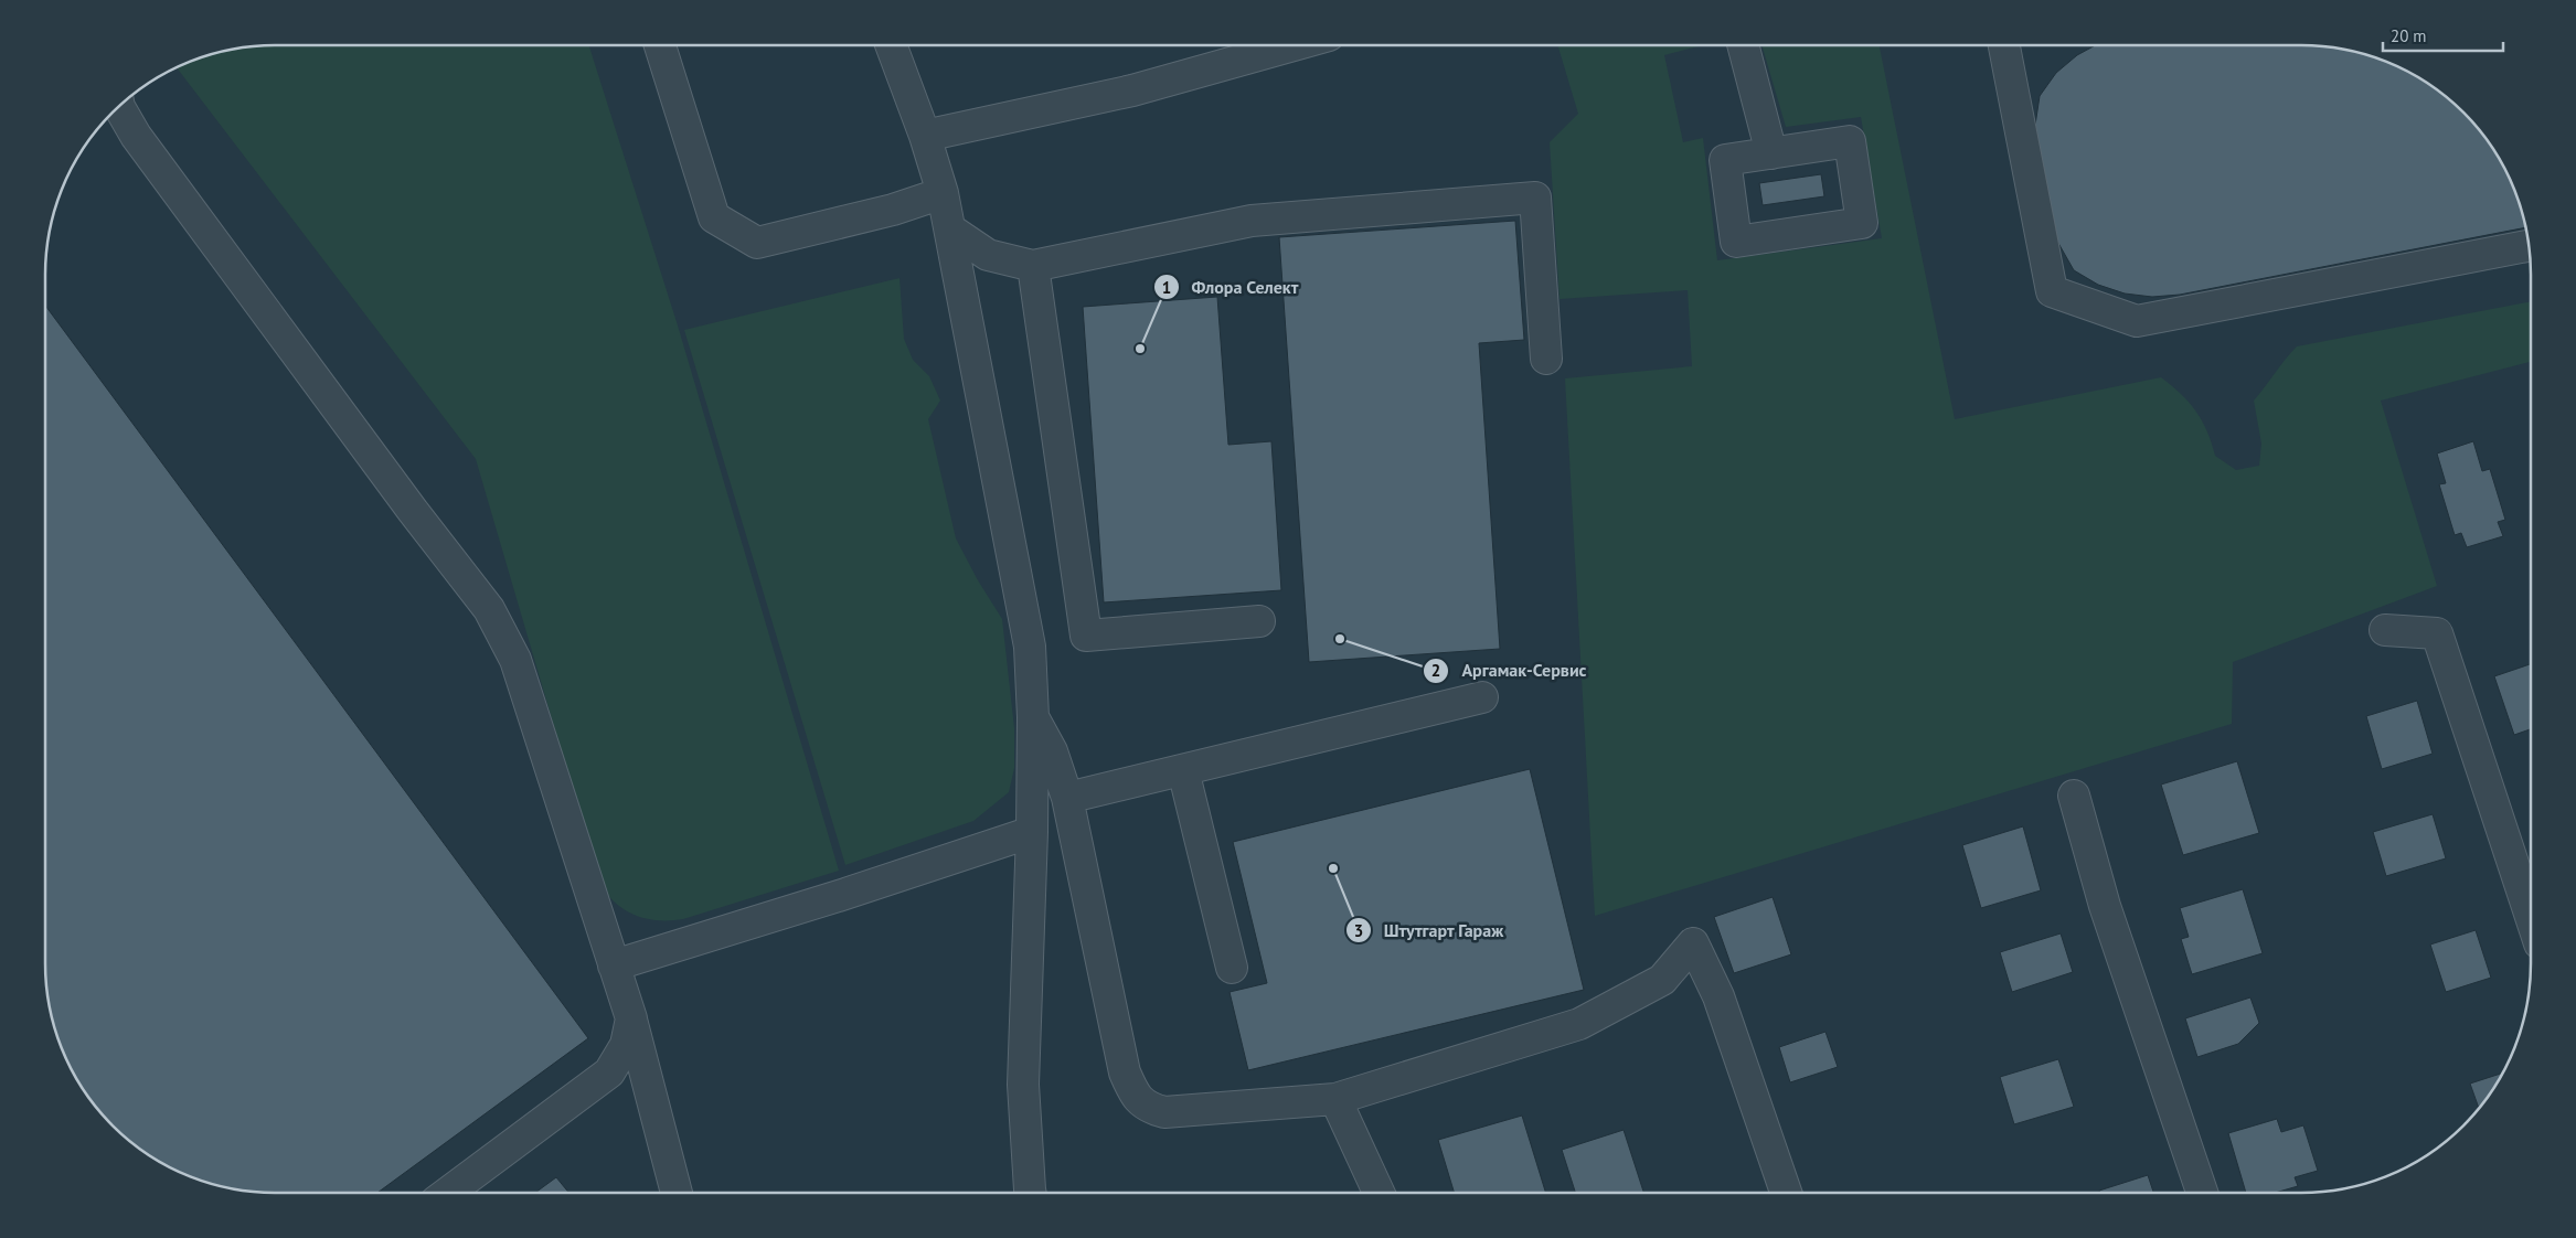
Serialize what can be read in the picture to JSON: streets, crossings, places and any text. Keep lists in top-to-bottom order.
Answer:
{
  "places": ["Флора Селект", "Аргамак-Сервис", "Штутгарт Гараж"],
  "scale_bar": "20 m"
}
